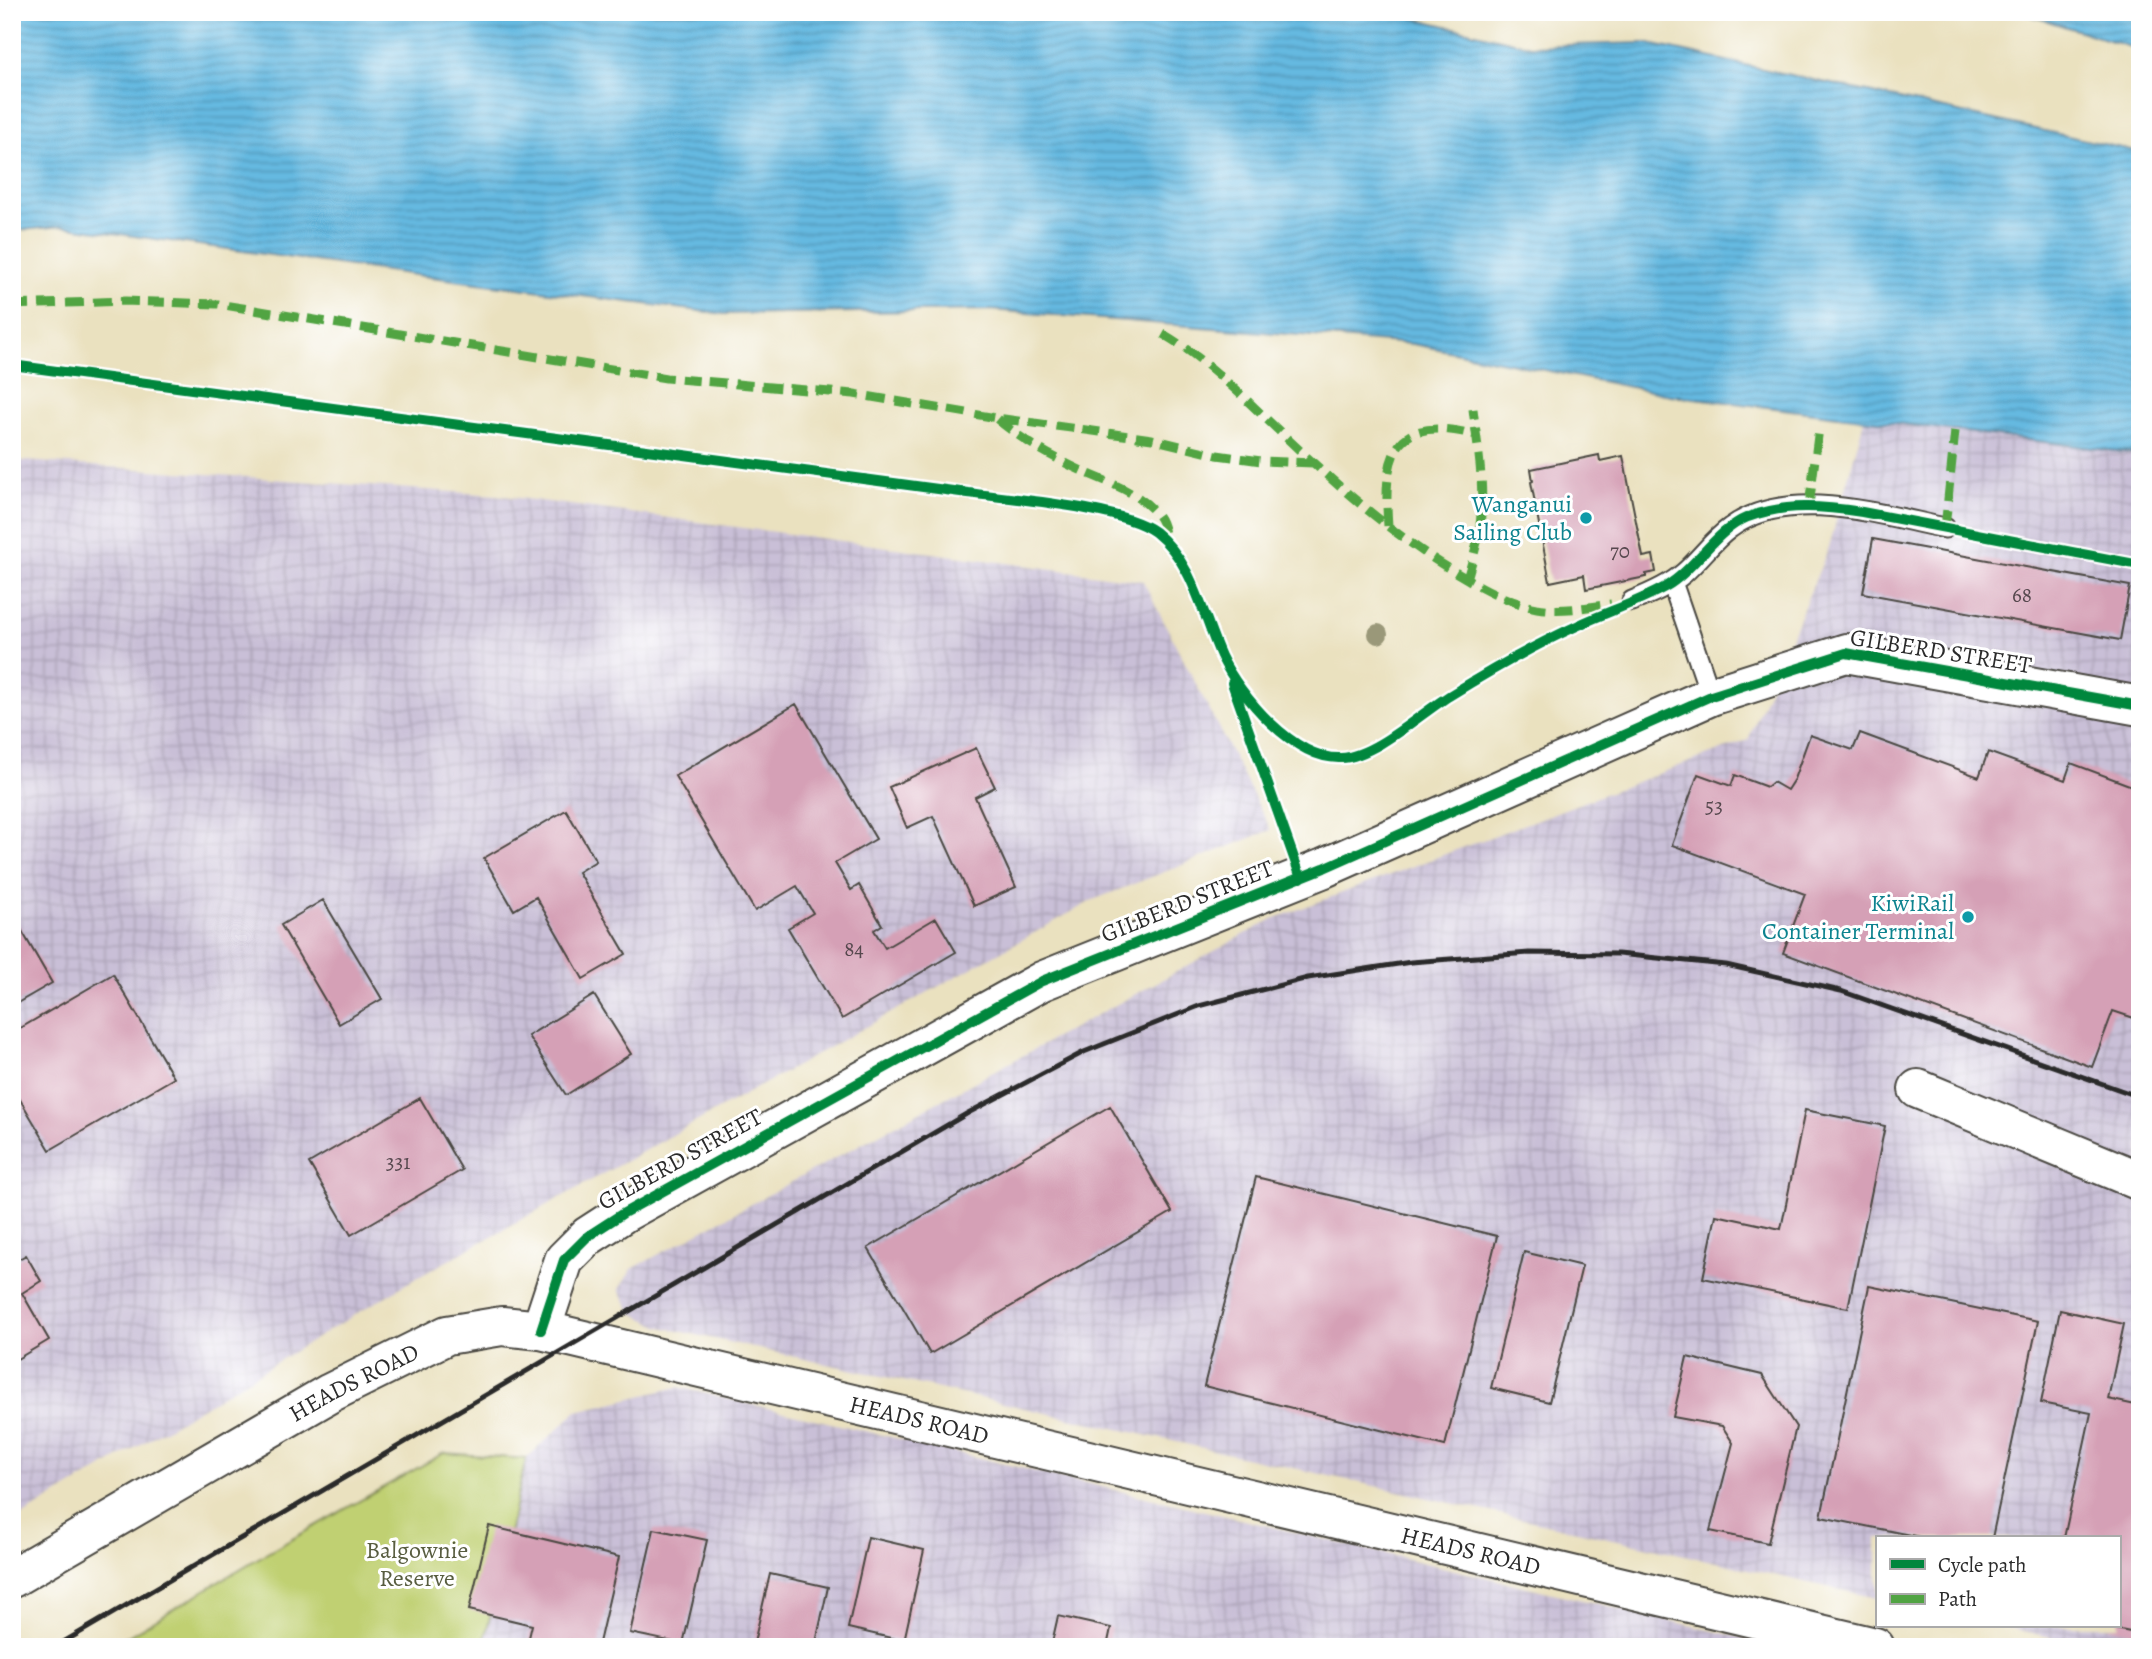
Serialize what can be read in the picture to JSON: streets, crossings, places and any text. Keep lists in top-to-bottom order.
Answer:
{
  "streets": {
    "street": ["GILBERD STREET", "HEADS ROAD"]
  },
  "crossings": [
    ["GILBERD STREET", "HEADS ROAD"]
  ],
  "parks": ["Balgownie Reserve"],
  "places": ["Wanganui Sailing Club", "KiwiRail Container Terminal"],
  "house_numbers": [
    "70",
    "68",
    "53",
    "84",
    "331"
  ],
  "legend": ["Cycle path", "Path"]
}
